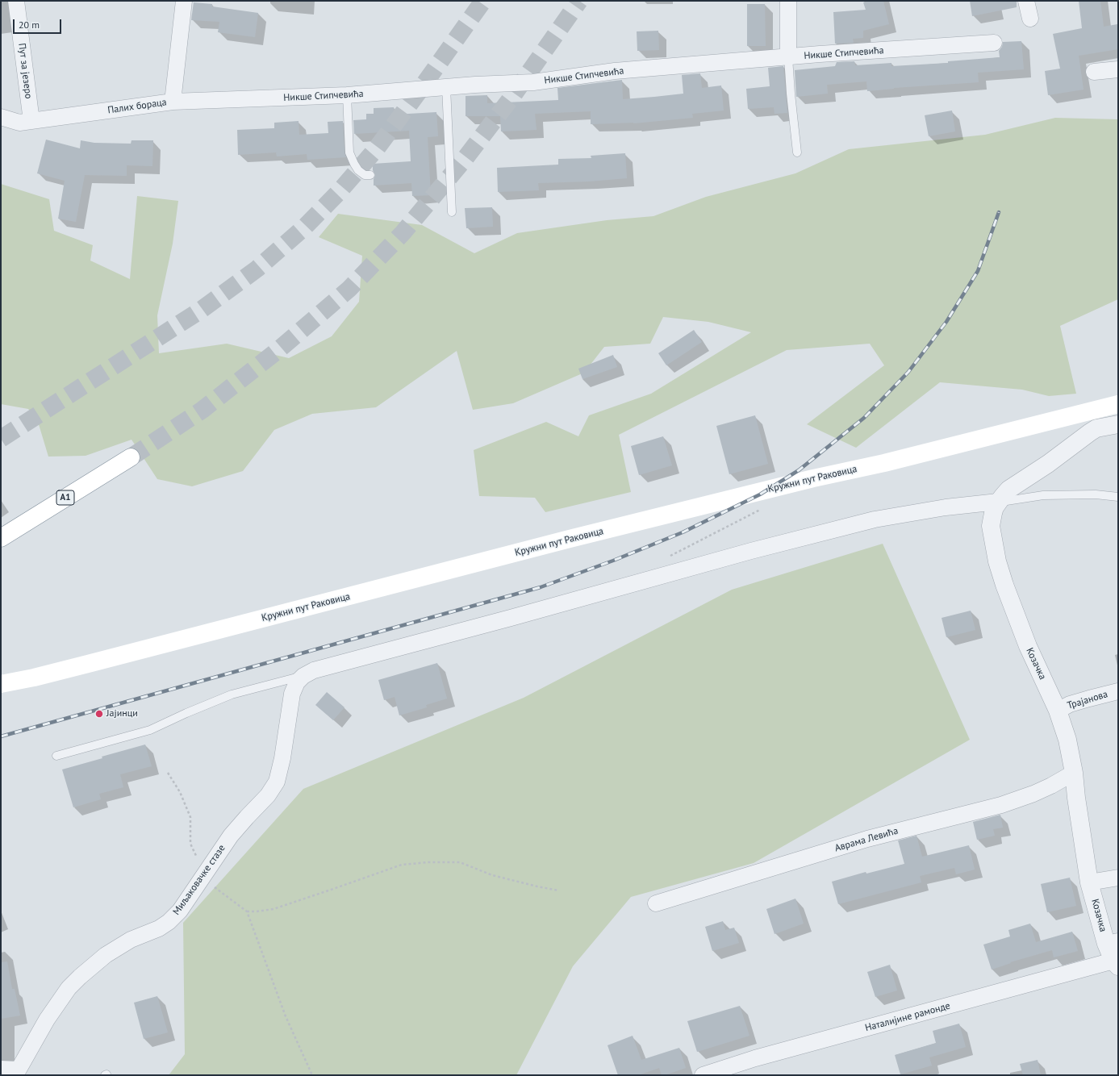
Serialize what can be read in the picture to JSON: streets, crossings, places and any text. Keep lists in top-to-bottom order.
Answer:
{
  "streets": {
    "main road": ["Кружни пут Раковица", "A1"],
    "street": [
      "Никше Стипчевића",
      "Пут за језеро",
      "Палих бораца",
      "Козачка",
      "Трајанова",
      "Аврама Левића",
      "Миљаковачке стазе",
      "Наталијине рамонде"
    ]
  },
  "crossings": [
    ["Никше Стипчевића", "Палих бораца"],
    ["Пут за језеро", "Палих бораца"],
    ["Козачка", "Трајанова"],
    ["Козачка", "Аврама Левића"],
    ["Козачка", "Наталијине рамонде"]
  ],
  "places": ["Јајинци"],
  "scale_bar": "20 m"
}
